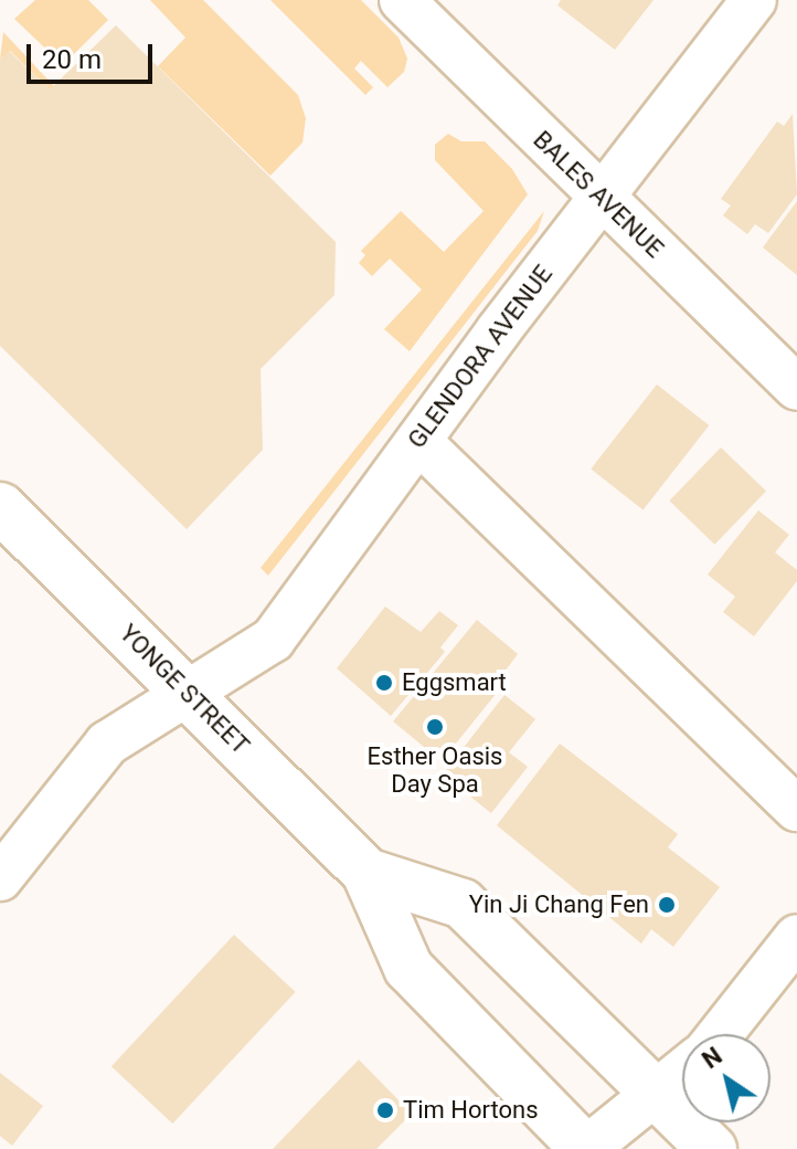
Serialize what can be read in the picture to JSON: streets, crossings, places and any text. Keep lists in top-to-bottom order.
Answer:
{
  "streets": {
    "main road": ["YONGE STREET"],
    "street": ["BALES AVENUE", "GLENDORA AVENUE"]
  },
  "crossings": [
    ["BALES AVENUE", "GLENDORA AVENUE"],
    ["GLENDORA AVENUE", "YONGE STREET"]
  ],
  "places": [
    "Eggsmart",
    "Esther Oasis Day Spa",
    "Yin Ji Chang Fen",
    "Tim Hortons"
  ],
  "scale_bar": "20 m",
  "north": "top left"
}
